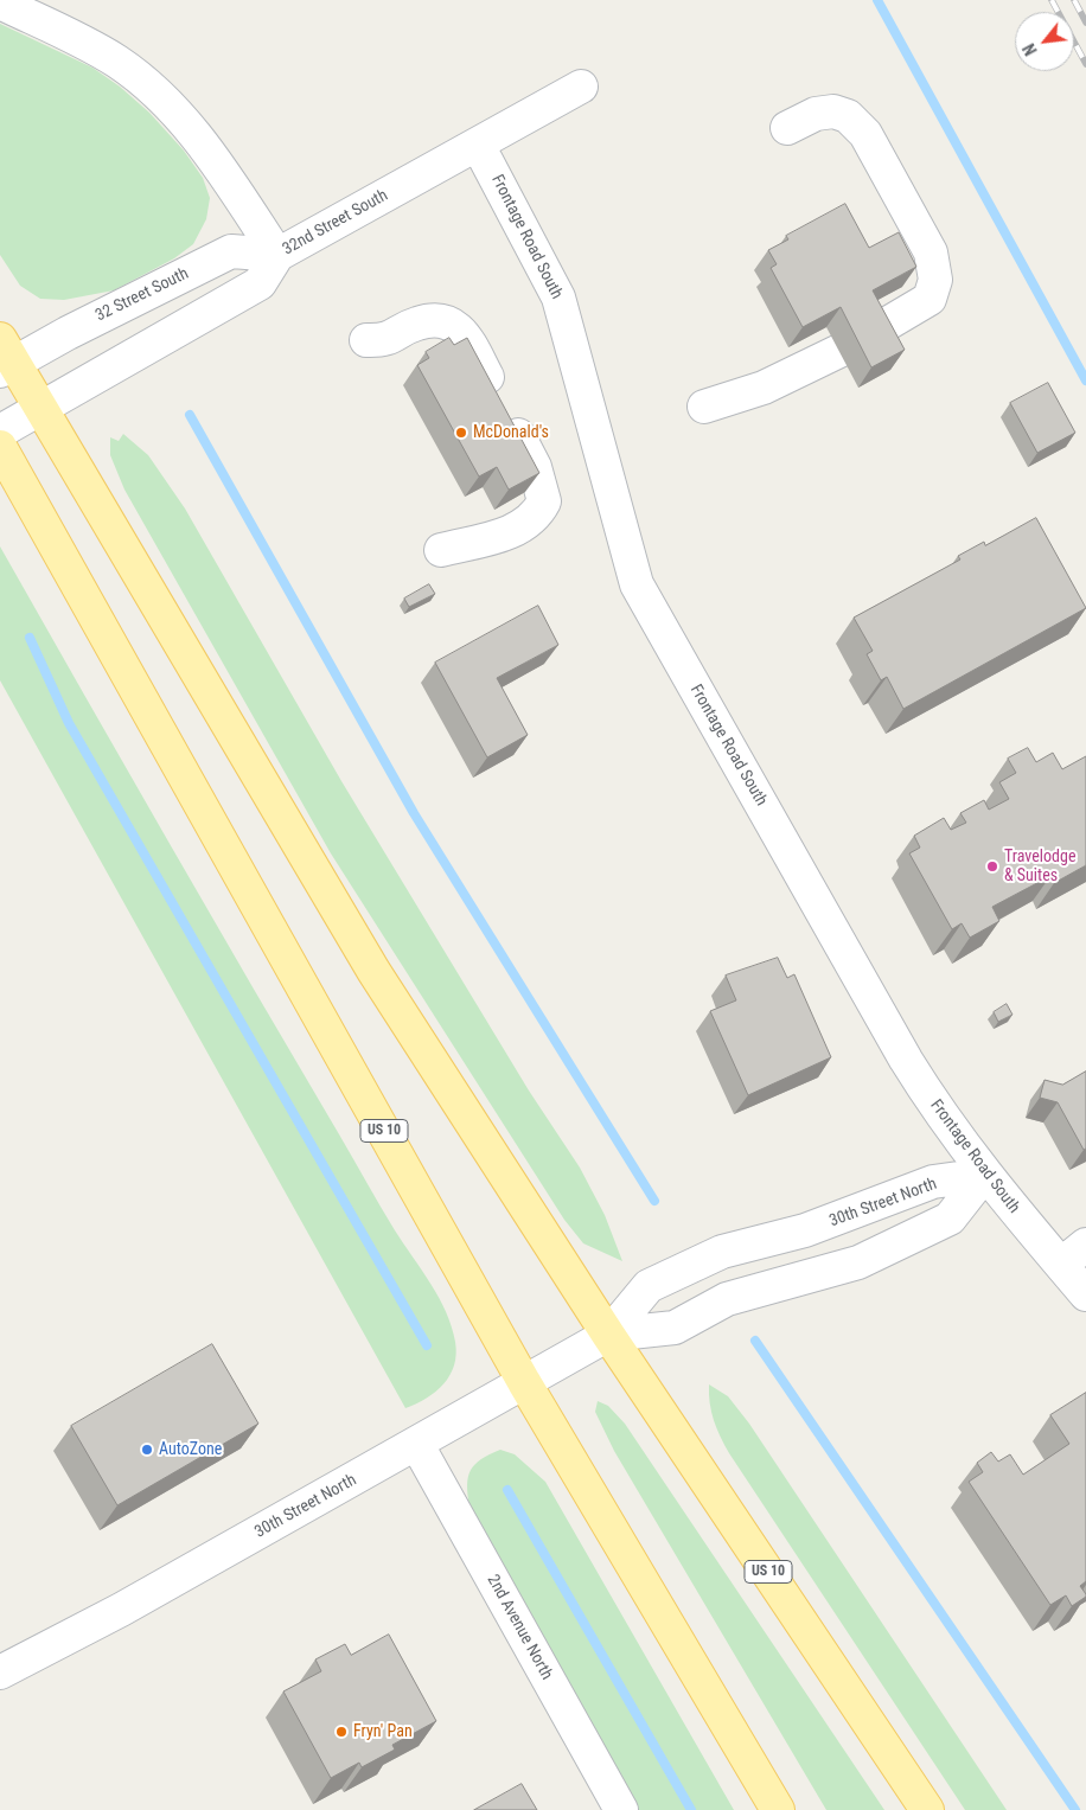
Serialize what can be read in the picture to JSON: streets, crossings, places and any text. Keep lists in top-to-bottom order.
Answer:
{
  "streets": {
    "main road": ["US 10"],
    "street": [
      "32nd Street South",
      "Frontage Road South",
      "32 Street South",
      "30th Street North",
      "2nd Avenue North"
    ]
  },
  "crossings": [
    ["32nd Street South", "Frontage Road South"],
    ["32nd Street South", "32 Street South"],
    ["32nd Street South", "US 10"],
    ["Frontage Road South", "30th Street North"],
    ["32 Street South", "US 10"],
    ["US 10", "30th Street North"],
    ["30th Street North", "2nd Avenue North"]
  ],
  "places": [
    "McDonald's",
    "Travelodge & Suites",
    "AutoZone",
    "Fryn' Pan"
  ],
  "north": "bottom left"
}
